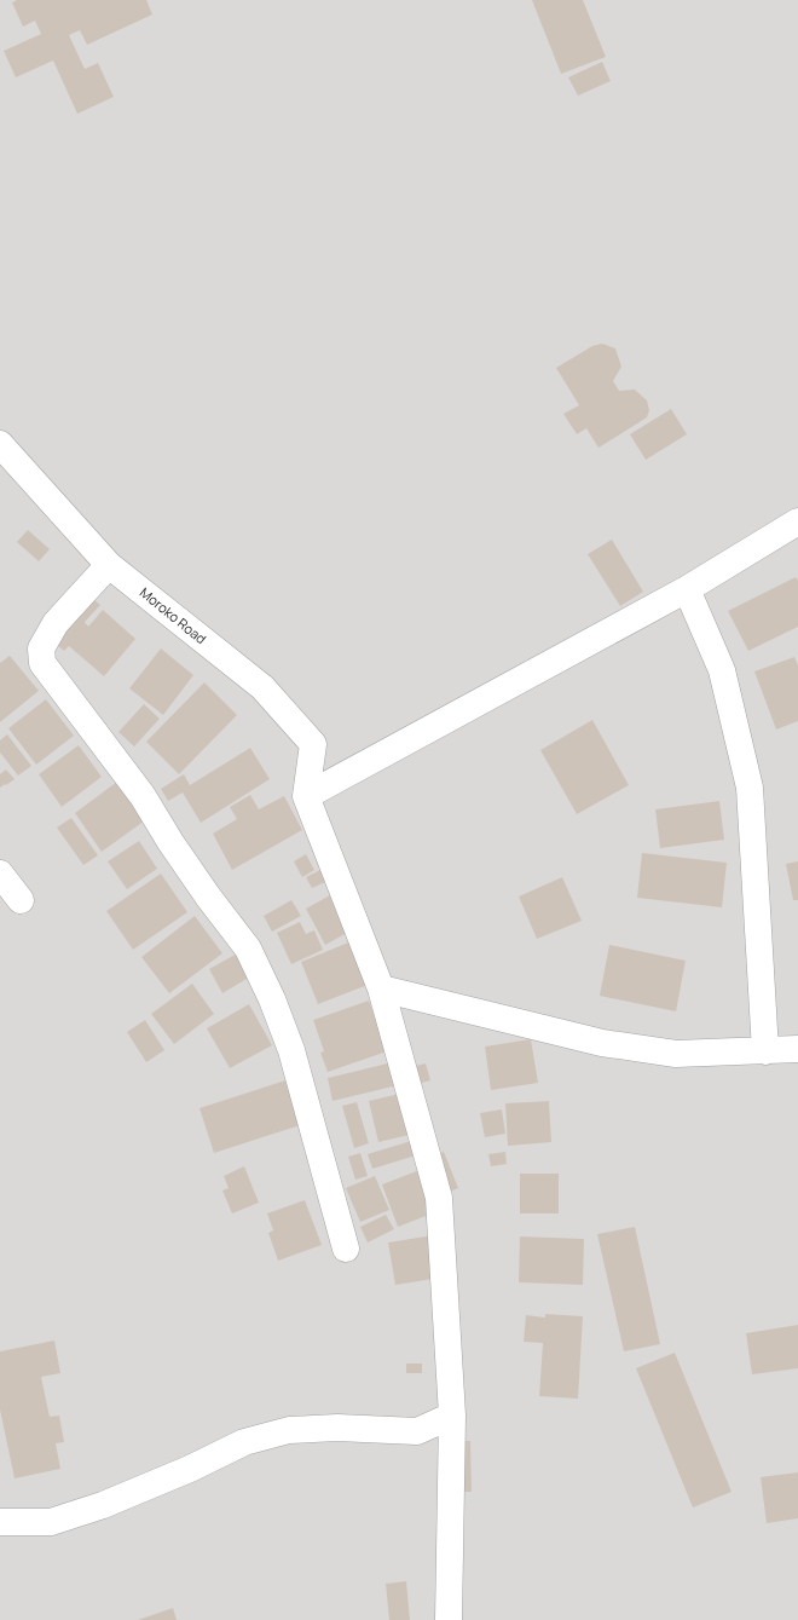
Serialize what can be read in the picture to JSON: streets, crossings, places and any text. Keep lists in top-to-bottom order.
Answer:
{
  "streets": {
    "street": ["Moroko Road"]
  }
}
